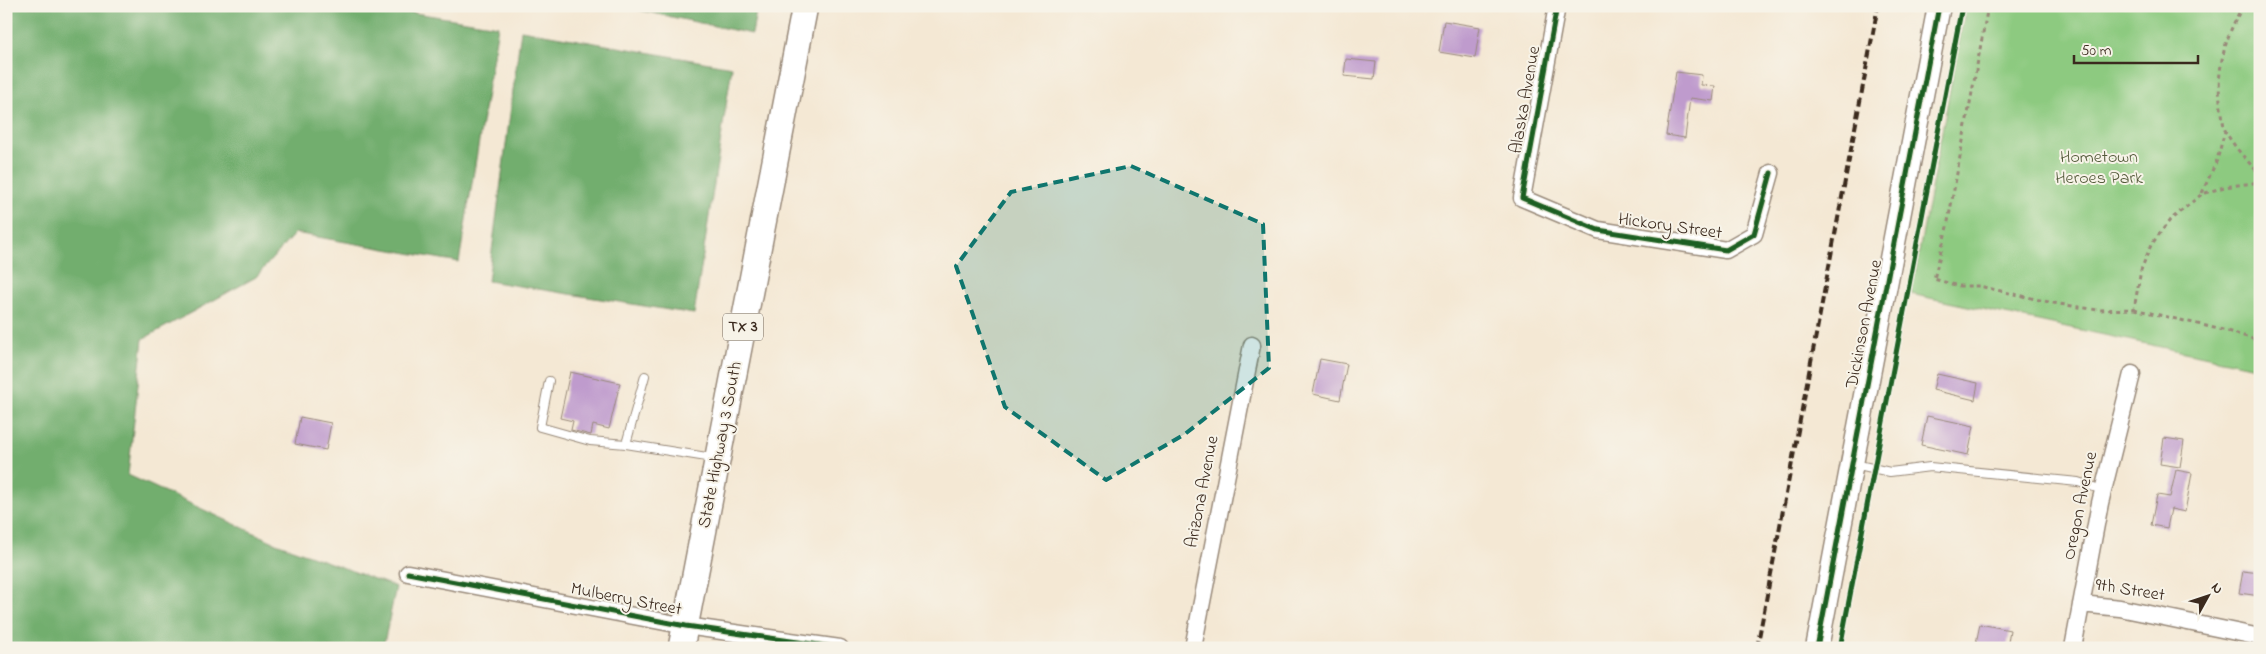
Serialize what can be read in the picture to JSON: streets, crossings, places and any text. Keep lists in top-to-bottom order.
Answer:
{
  "streets": {
    "main road": ["TX 3", "State Highway 3 South"],
    "street": [
      "Alaska Avenue",
      "Hickory Street",
      "Dickinson Avenue",
      "Arizona Avenue",
      "Oregon Avenue",
      "9th Street",
      "Mulberry Street"
    ]
  },
  "crossings": [
    ["Alaska Avenue", "Hickory Street"],
    ["State Highway 3 South", "Mulberry Street"],
    ["Oregon Avenue", "9th Street"]
  ],
  "parks": ["Hometown Heroes Park"],
  "scale_bar": "50 m",
  "north": "top right"
}
